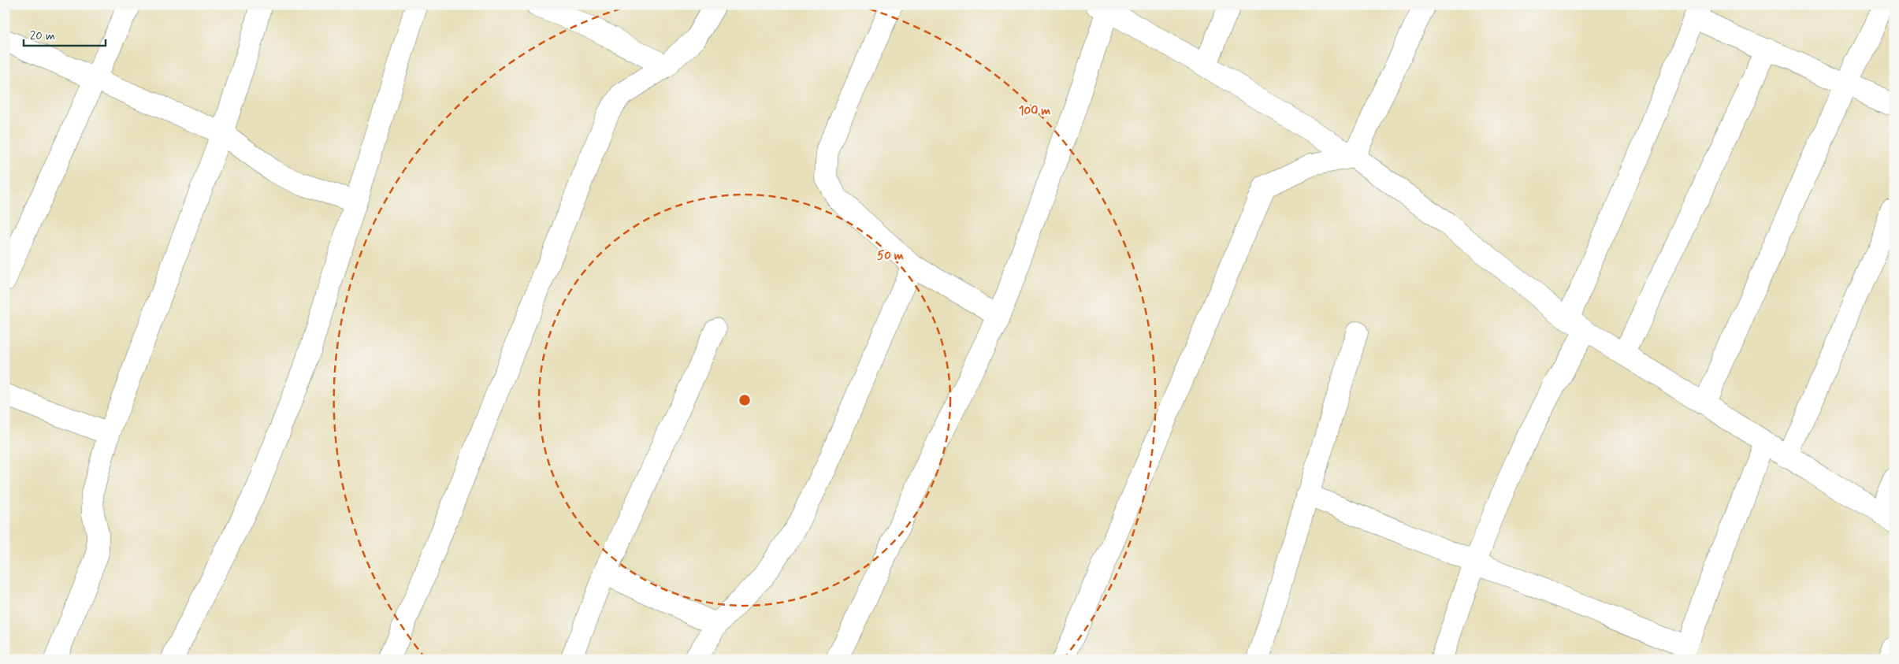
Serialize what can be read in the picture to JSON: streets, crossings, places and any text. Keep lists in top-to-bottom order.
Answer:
{
  "scale_bar": "20 m",
  "rings": ["100 m", "50 m"]
}
